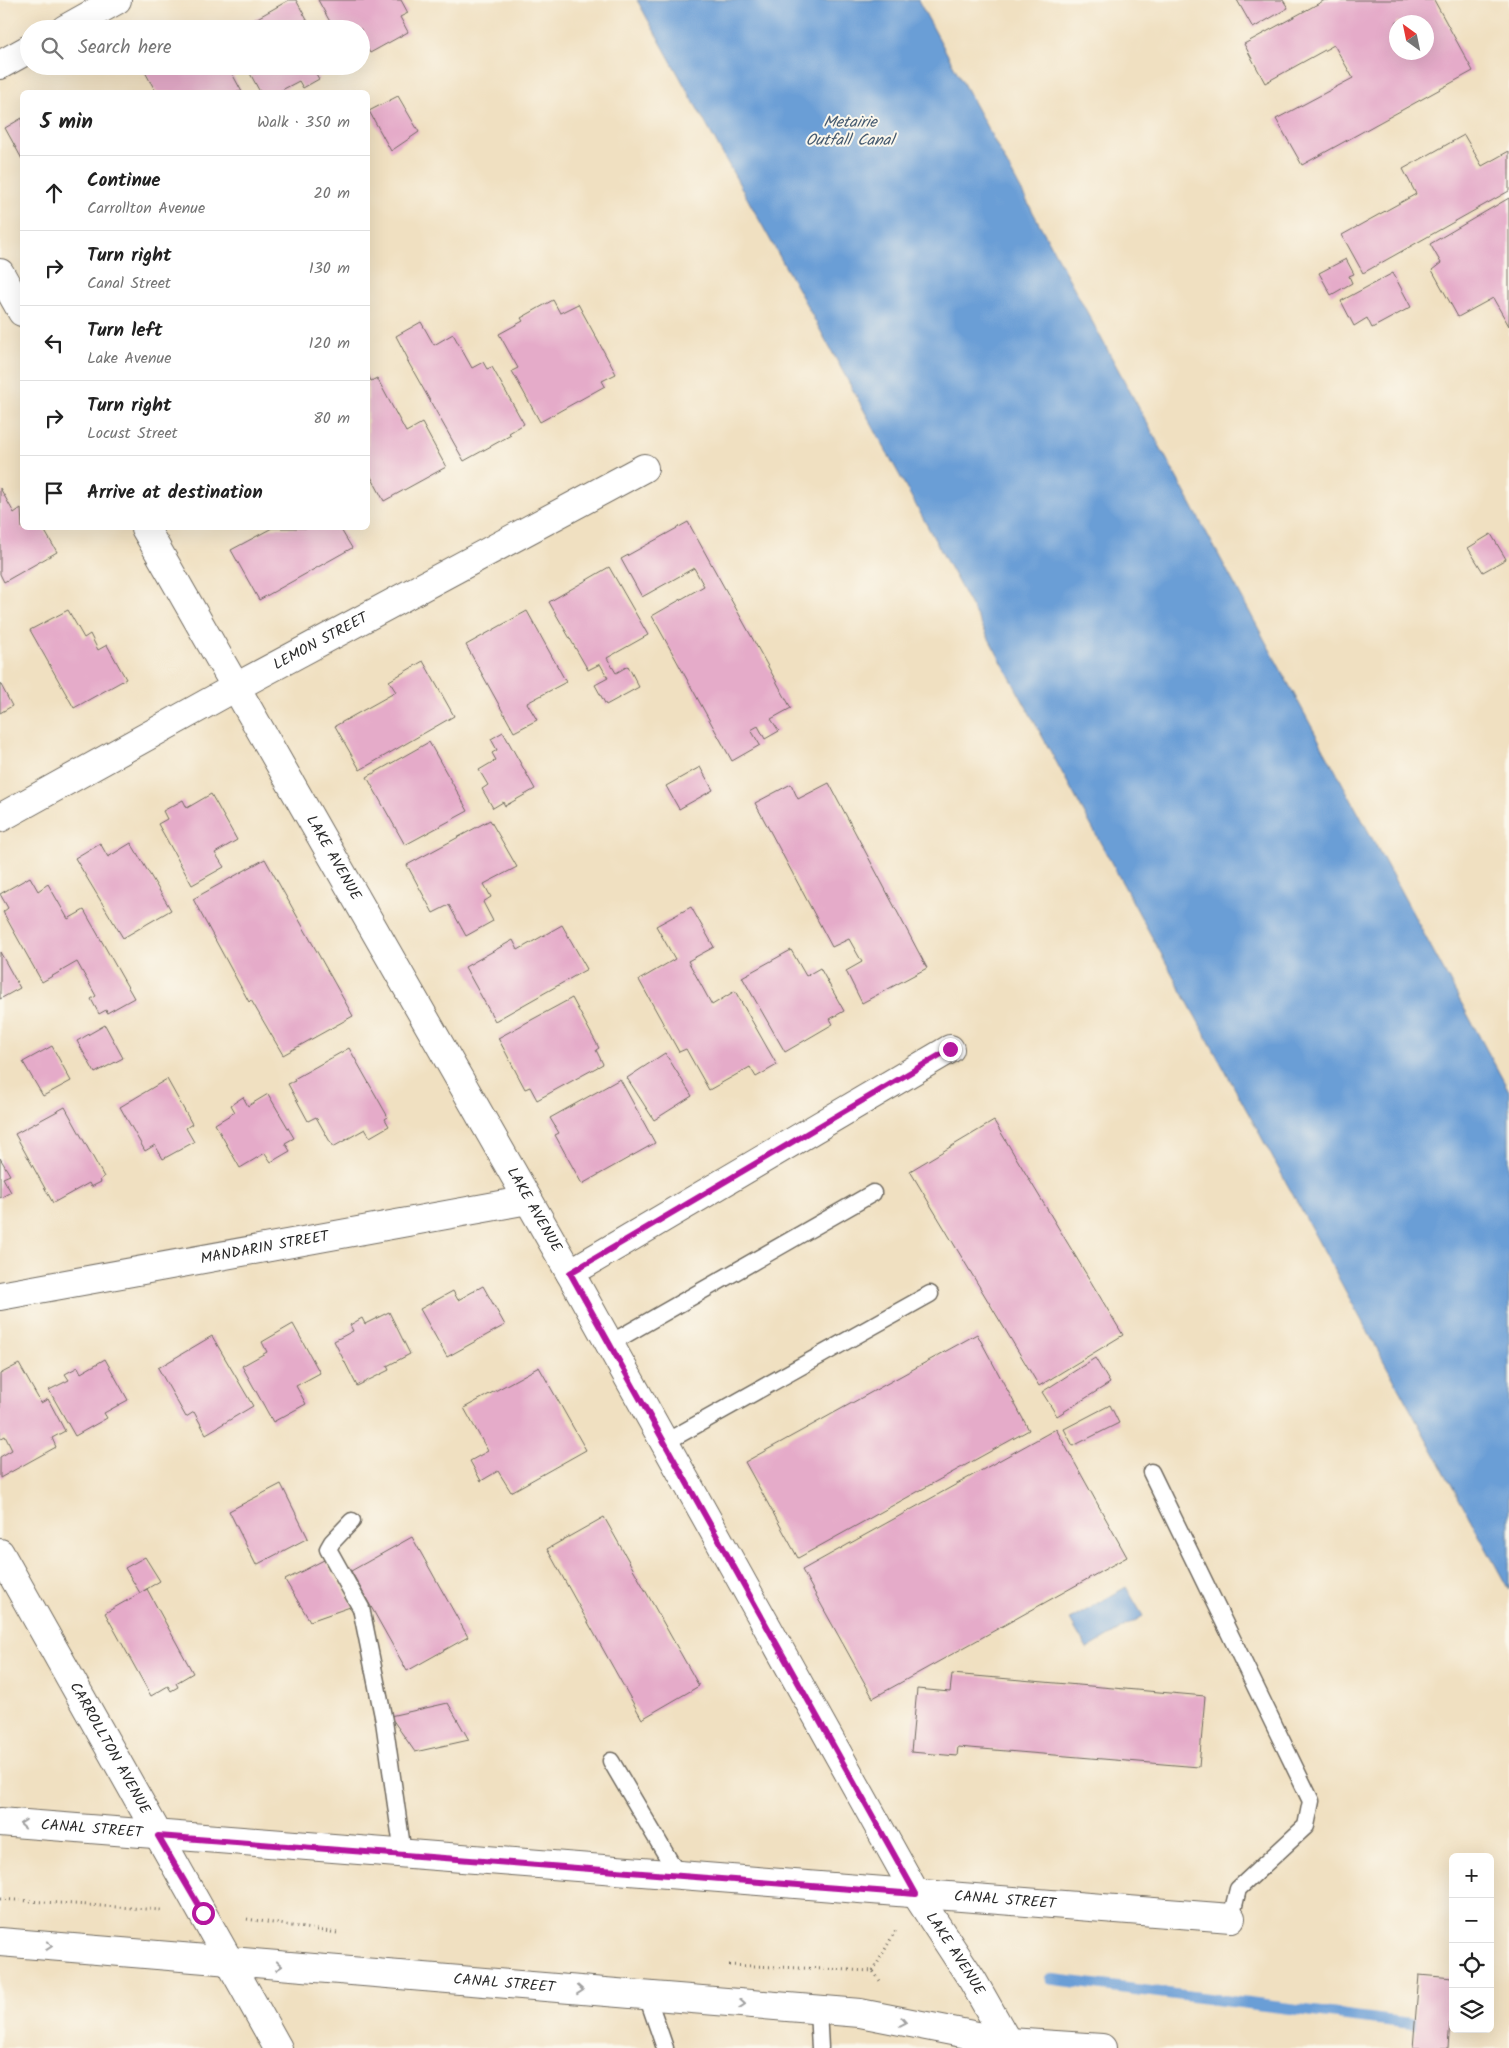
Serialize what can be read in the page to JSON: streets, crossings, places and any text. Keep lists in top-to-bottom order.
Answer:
{
  "streets": {
    "street": [
      "LEMON STREET",
      "LAKE AVENUE",
      "MANDARIN STREET",
      "CARROLLTON AVENUE",
      "CANAL STREET"
    ]
  },
  "crossings": [
    ["LEMON STREET", "LAKE AVENUE"],
    ["LAKE AVENUE", "MANDARIN STREET"],
    ["LAKE AVENUE", "CANAL STREET"],
    ["CARROLLTON AVENUE", "CANAL STREET"]
  ],
  "water": ["Metairie Outfall Canal"],
  "north": "top left",
  "page": {
    "search": "Search here",
    "heading": ["5 min", "Walk · 350 m"],
    "list": [
      ["Continue", "Carrollton Avenue", "20 m"],
      ["Turn right", "Canal Street", "130 m"],
      ["Turn left", "Lake Avenue", "120 m"],
      ["Turn right", "Locust Street", "80 m"],
      "Arrive at destination"
    ],
    "map_buttons": ["+", "−"]
  }
}
